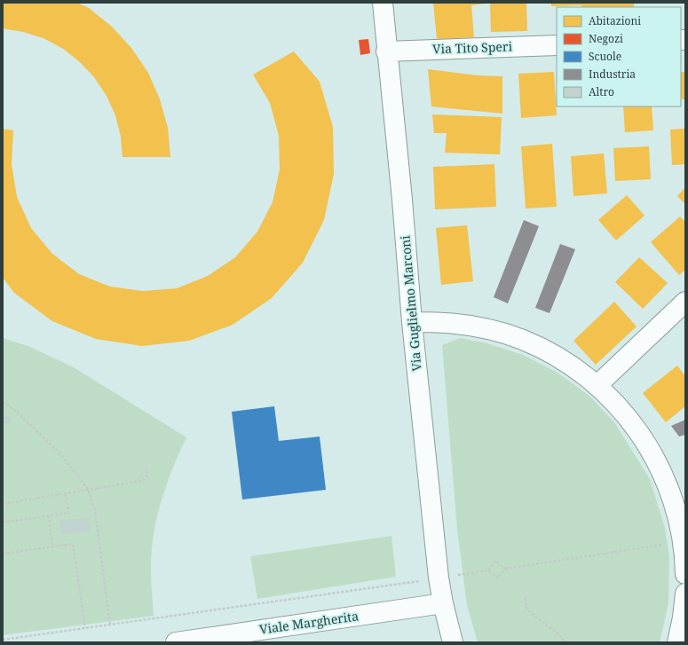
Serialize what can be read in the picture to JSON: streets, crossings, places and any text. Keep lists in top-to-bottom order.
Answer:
{
  "streets": {
    "street": ["Via Tito Speri", "Via Guglielmo Marconi", "Viale Margherita"]
  },
  "crossings": [
    ["Via Tito Speri", "Via Guglielmo Marconi"],
    ["Via Guglielmo Marconi", "Viale Margherita"]
  ],
  "legend": [
    "Abitazioni",
    "Negozi",
    "Scuole",
    "Industria",
    "Altro"
  ]
}
